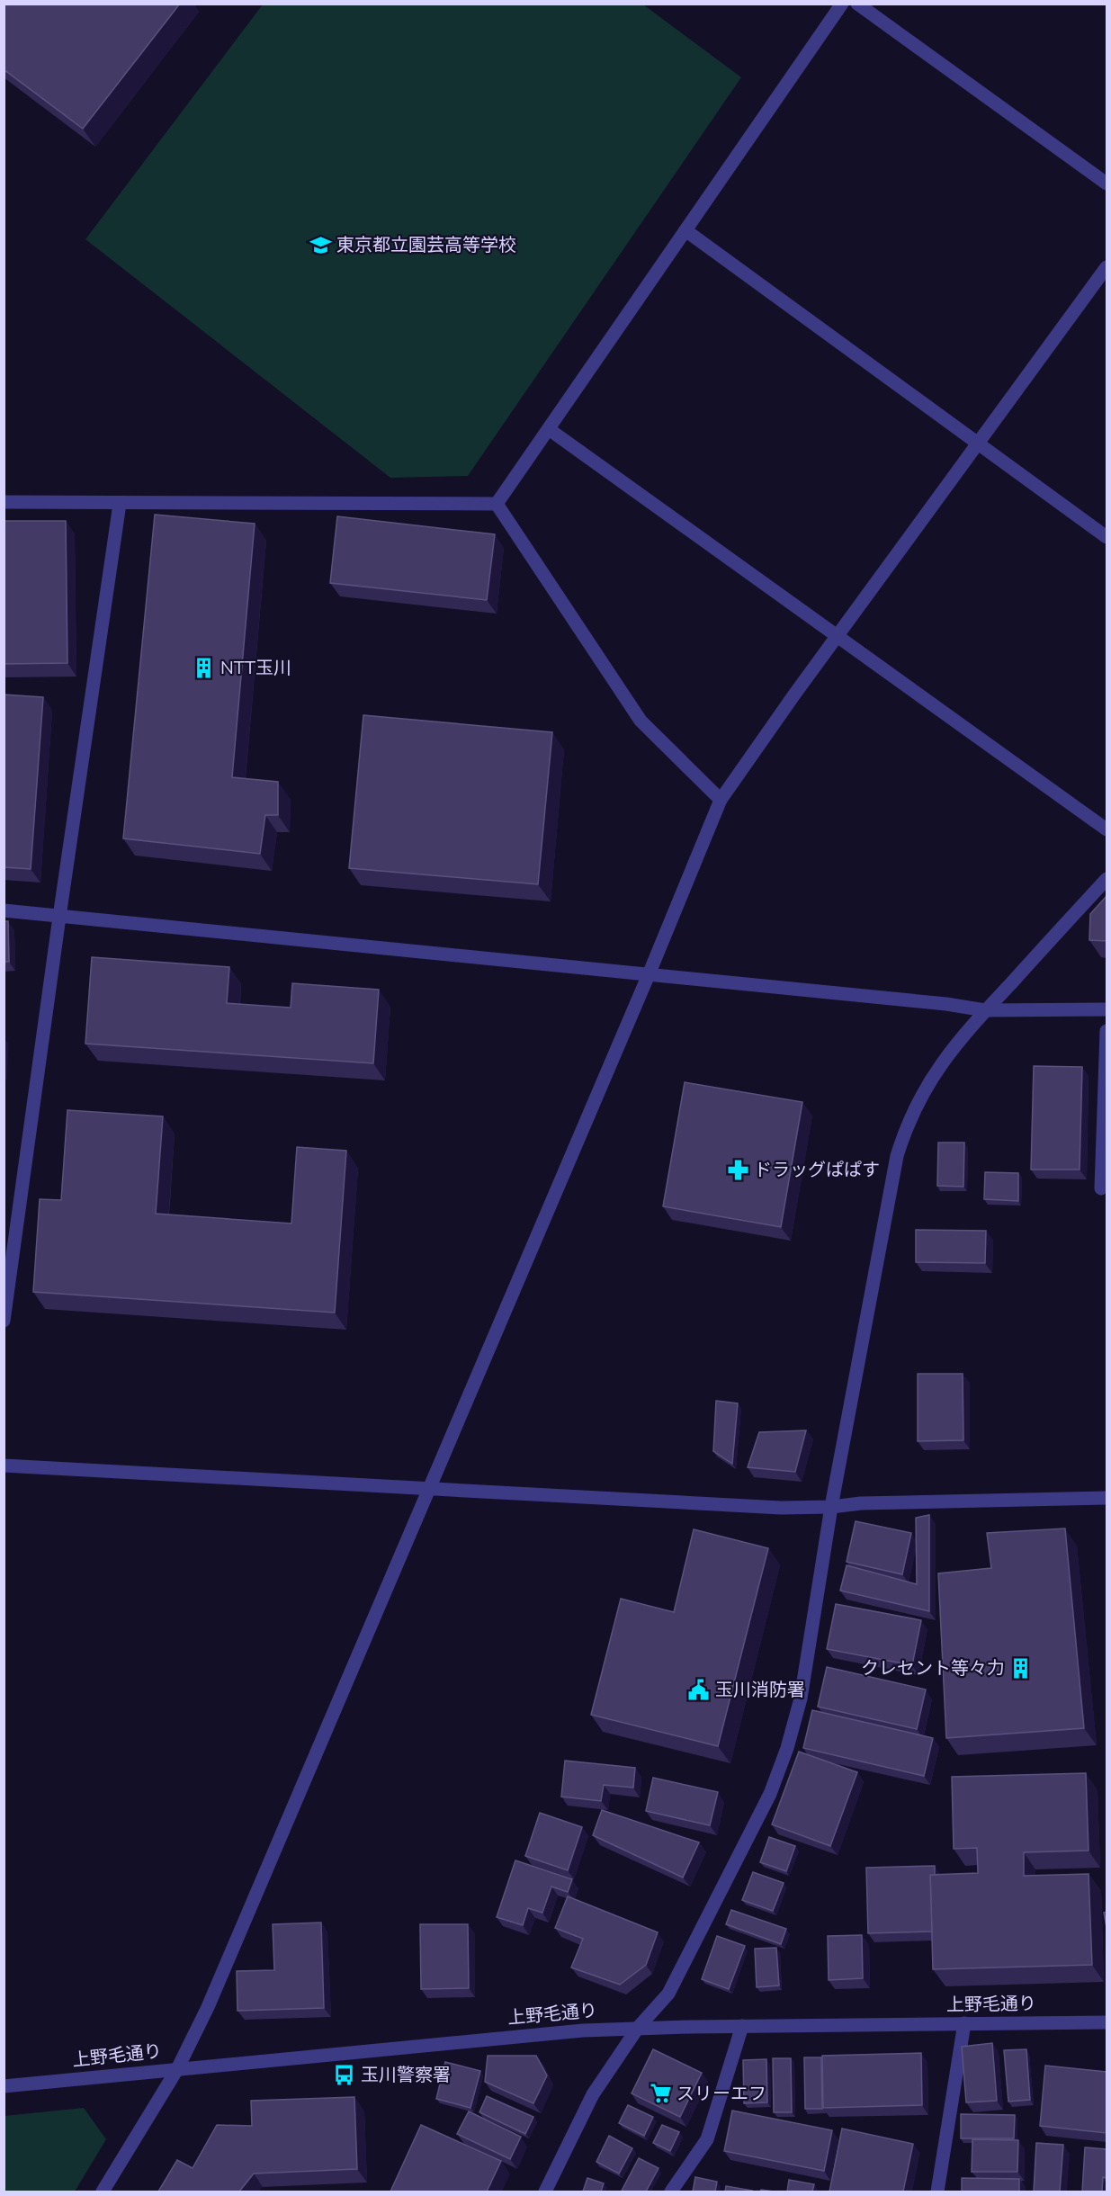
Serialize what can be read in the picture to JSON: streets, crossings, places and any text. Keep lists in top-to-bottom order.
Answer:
{
  "streets": {
    "street": ["上野毛通り"]
  },
  "places": {
    "school or university": ["東京都立園芸高等学校"],
    "building": ["NTT玉川", "クレセント等々力"],
    "pharmacy": ["ドラッグぱぱす"],
    "public building": ["玉川消防署"],
    "bus stop": ["玉川警察署"],
    "supermarket": ["スリーエフ"]
  }
}
